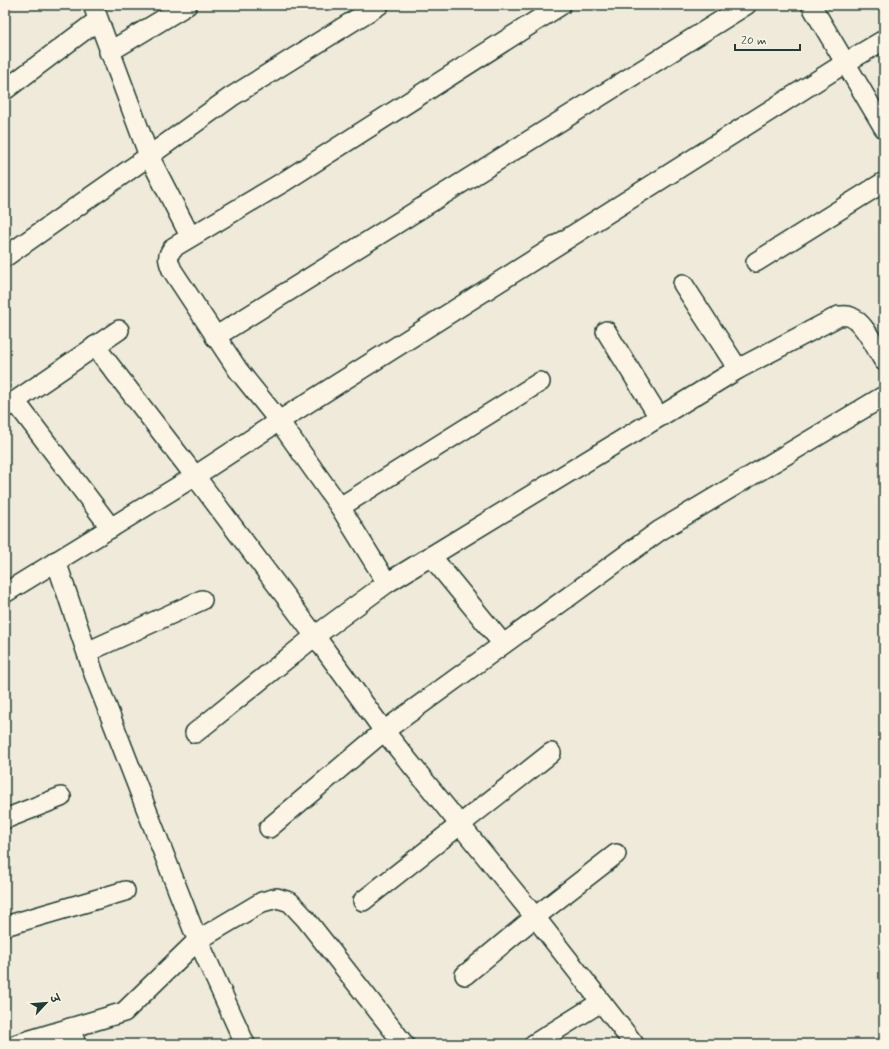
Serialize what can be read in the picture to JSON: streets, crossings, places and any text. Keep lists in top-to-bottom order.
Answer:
{
  "scale_bar": "20 m",
  "north": "top right"
}
